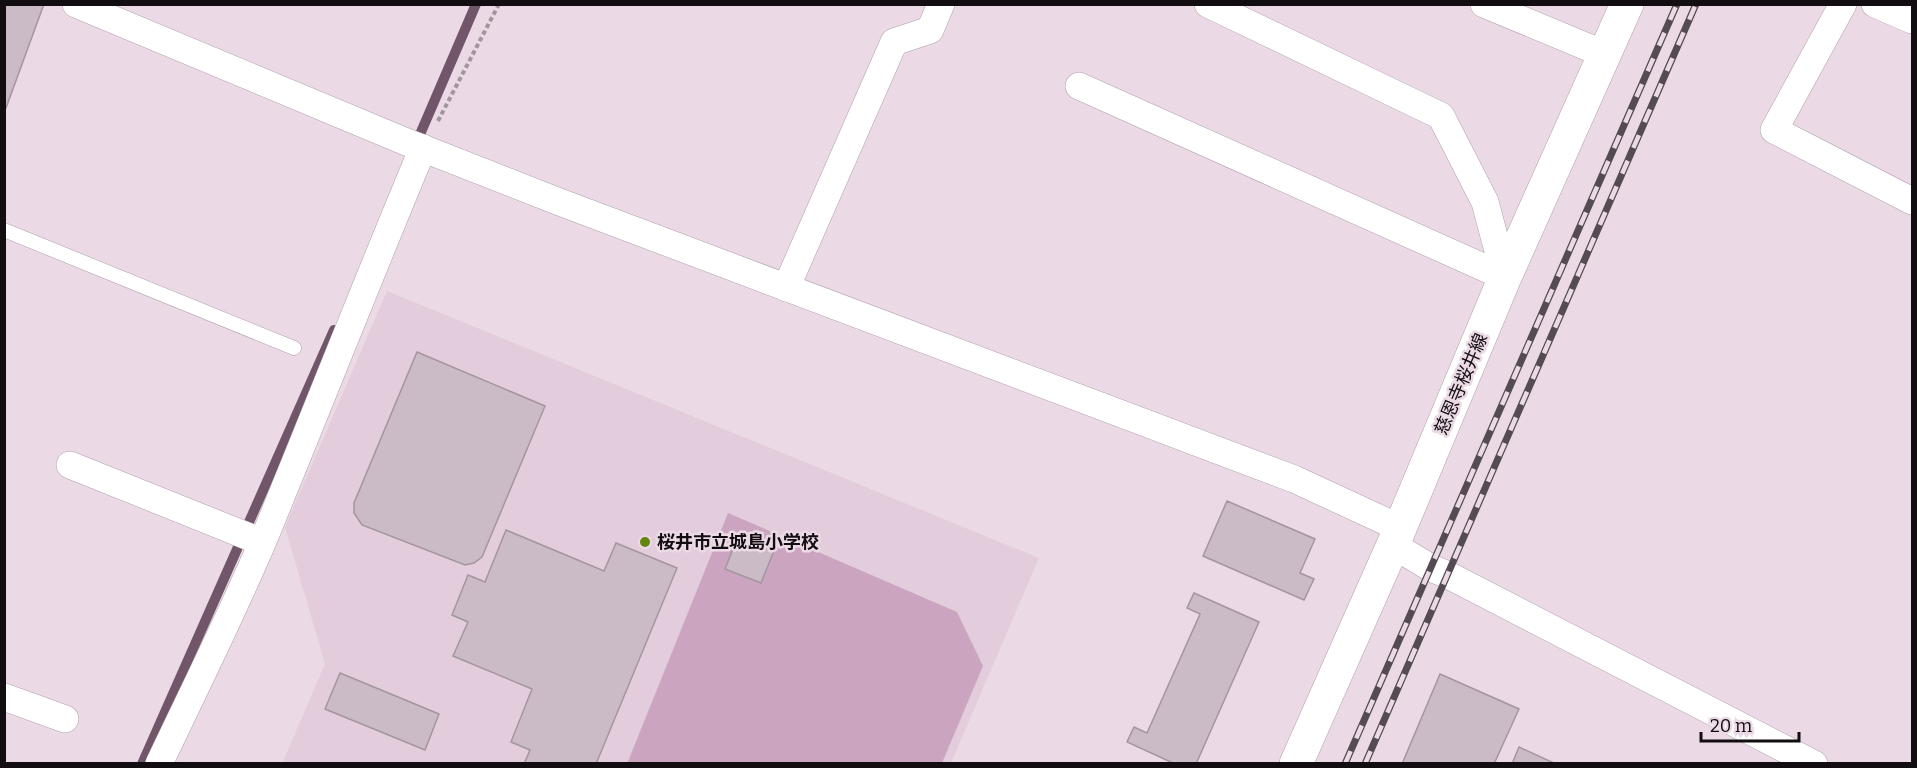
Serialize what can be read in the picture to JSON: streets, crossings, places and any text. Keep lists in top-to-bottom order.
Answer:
{
  "streets": {
    "main road": ["慈恩寺桜井線"]
  },
  "places": ["桜井市立城島小学校"],
  "scale_bar": "20 m"
}
